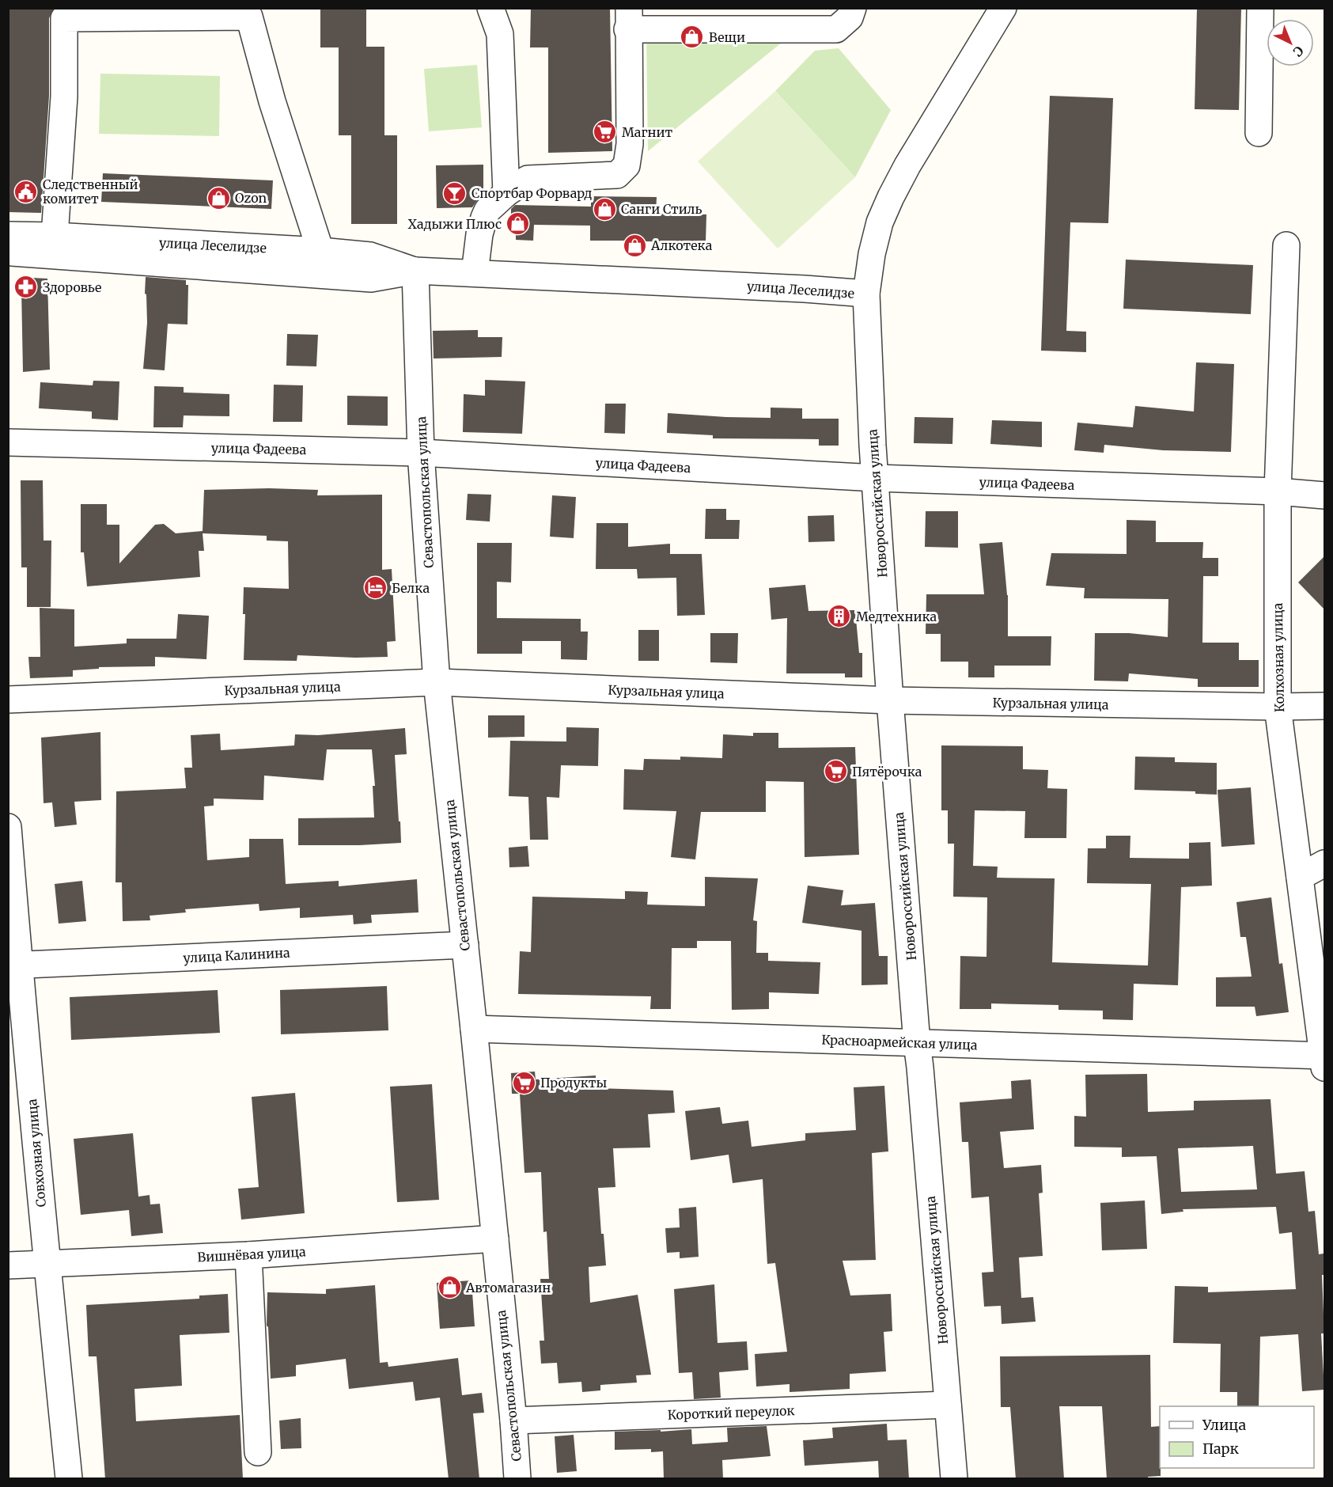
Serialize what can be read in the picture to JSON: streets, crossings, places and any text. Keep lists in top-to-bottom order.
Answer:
{
  "streets": {
    "street": [
      "улица Леселидзе",
      "улица Фадеева",
      "Севастопольская улица",
      "Новороссийская улица",
      "Колхозная улица",
      "Курзальная улица",
      "улица Калинина",
      "Красноармейская улица",
      "Совхозная улица",
      "Вишнёвая улица",
      "Короткий переулок"
    ]
  },
  "crossings": [
    ["улица Леселидзе", "Севастопольская улица"],
    ["улица Леселидзе", "Новороссийская улица"],
    ["улица Фадеева", "Севастопольская улица"],
    ["улица Фадеева", "Новороссийская улица"],
    ["улица Фадеева", "Колхозная улица"],
    ["Севастопольская улица", "Курзальная улица"],
    ["Севастопольская улица", "улица Калинина"],
    ["Севастопольская улица", "Красноармейская улица"],
    ["Севастопольская улица", "Вишнёвая улица"],
    ["Севастопольская улица", "Короткий переулок"],
    ["Новороссийская улица", "Курзальная улица"],
    ["Новороссийская улица", "Красноармейская улица"],
    ["Новороссийская улица", "Короткий переулок"],
    ["Колхозная улица", "Курзальная улица"],
    ["Колхозная улица", "Красноармейская улица"],
    ["улица Калинина", "Совхозная улица"],
    ["Совхозная улица", "Вишнёвая улица"]
  ],
  "places": {
    "shop": [
      "Вещи",
      "Ozon",
      "Санги Стиль",
      "Хадыжи Плюс",
      "Алкотека",
      "Автомагазин"
    ],
    "supermarket": ["Магнит", "Пятёрочка", "Продукты"],
    "public building": ["Следственный комитет"],
    "bar": ["Спортбар Форвард"],
    "pharmacy": ["Здоровье"],
    "hotel": ["Белка"],
    "building": ["Медтехника"]
  },
  "legend": ["Улица", "Парк"],
  "north": "bottom right"
}
